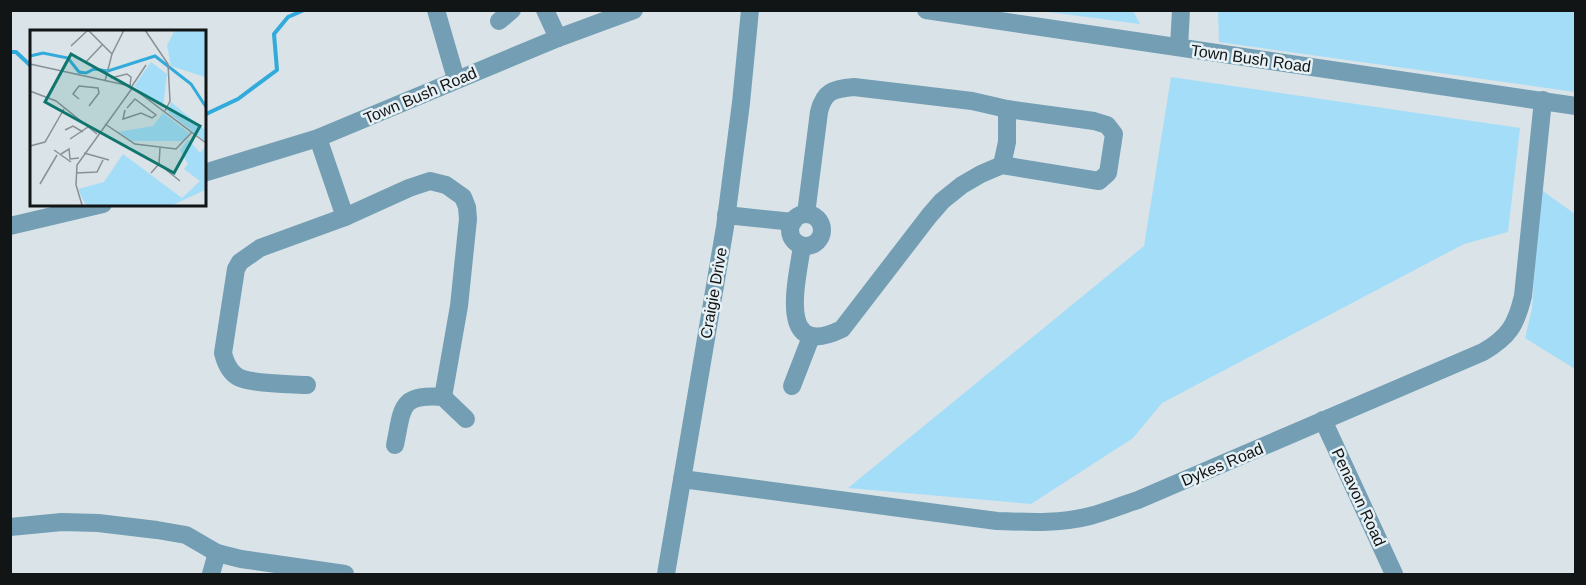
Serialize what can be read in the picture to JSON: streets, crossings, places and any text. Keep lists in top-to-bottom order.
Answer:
{
  "streets": {
    "street": [
      "Town Bush Road",
      "Craigie Drive",
      "Dykes Road",
      "Penavon Road"
    ]
  },
  "crossings": [
    ["Town Bush Road", "Dykes Road"],
    ["Craigie Drive", "Dykes Road"],
    ["Dykes Road", "Penavon Road"]
  ]
}
